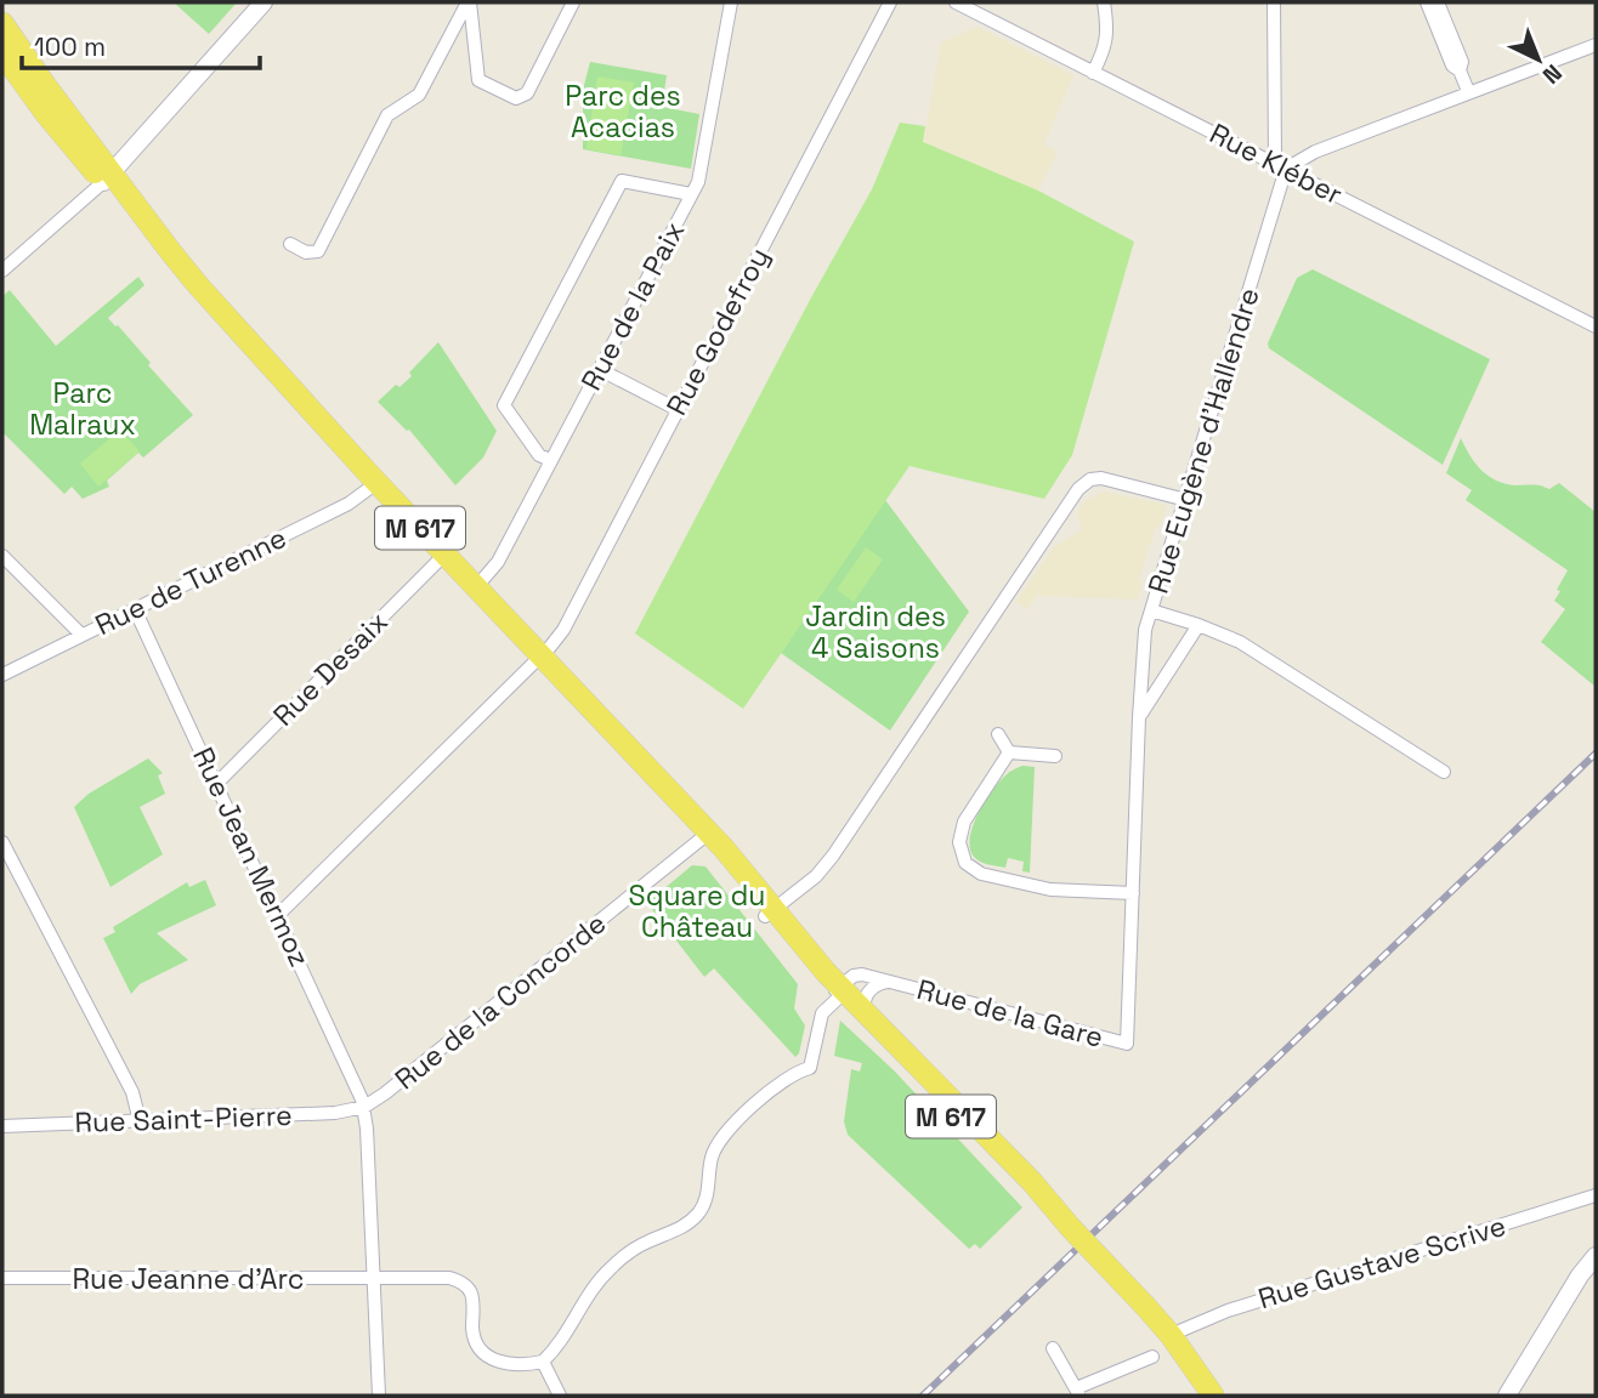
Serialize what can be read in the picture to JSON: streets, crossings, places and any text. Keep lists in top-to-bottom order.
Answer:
{
  "streets": {
    "main road": ["M 617"],
    "street": [
      "Rue Kléber",
      "Rue de la Paix",
      "Rue Godefroy",
      "Rue Eugène d'Hallendre",
      "Rue de Turenne",
      "Rue Desaix",
      "Rue Jean Mermoz",
      "Rue de la Concorde",
      "Rue de la Gare",
      "Rue Saint-Pierre",
      "Rue Gustave Scrive",
      "Rue Jeanne d'Arc"
    ]
  },
  "crossings": [
    ["Rue Kléber", "Rue Eugène d'Hallendre"],
    ["Rue de la Paix", "M 617"],
    ["Rue Godefroy", "M 617"],
    ["Rue Godefroy", "Rue Jean Mermoz"],
    ["Rue Eugène d'Hallendre", "Rue de la Gare"],
    ["M 617", "Rue de Turenne"],
    ["M 617", "Rue Desaix"],
    ["M 617", "Rue de la Concorde"],
    ["M 617", "Rue de la Gare"],
    ["M 617", "Rue Gustave Scrive"],
    ["Rue de Turenne", "Rue Jean Mermoz"],
    ["Rue Desaix", "Rue Jean Mermoz"],
    ["Rue Jean Mermoz", "Rue de la Concorde"],
    ["Rue Jean Mermoz", "Rue Saint-Pierre"],
    ["Rue de la Concorde", "Rue Saint-Pierre"]
  ],
  "parks": [
    "Parc des Acacias",
    "Parc Malraux",
    "Jardin des 4 Saisons",
    "Square du Château"
  ],
  "scale_bar": "100 m",
  "north": "bottom right"
}
